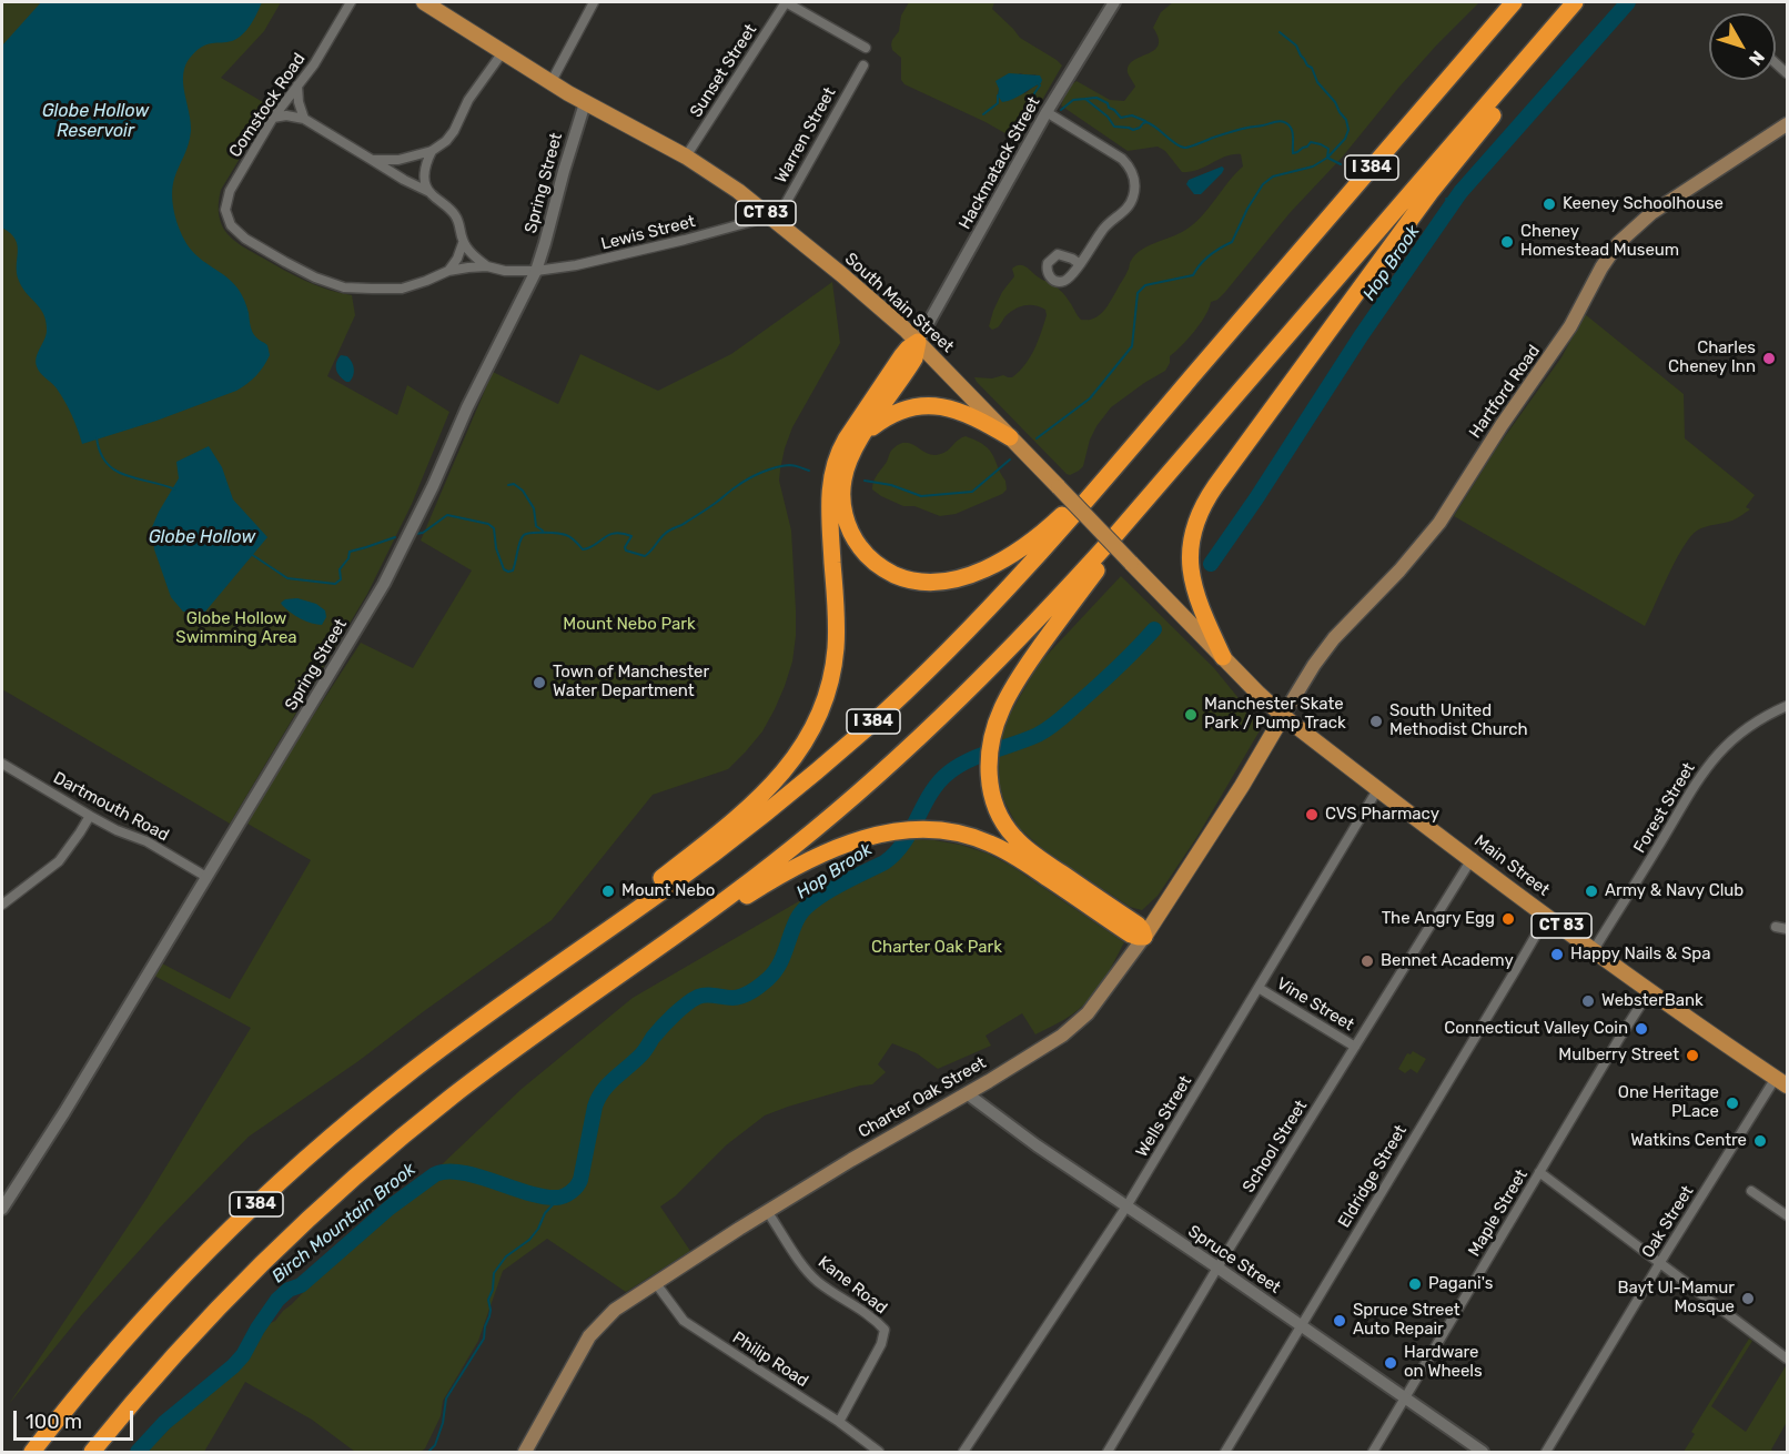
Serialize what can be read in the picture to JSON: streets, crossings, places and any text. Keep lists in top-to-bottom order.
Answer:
{
  "streets": {
    "highway": ["I 384"],
    "main road": [
      "CT 83",
      "South Main Street",
      "Hartford Road",
      "Main Street",
      "Charter Oak Street"
    ],
    "street": [
      "Sunset Street",
      "Comstock Road",
      "Warren Street",
      "Hackmatack Street",
      "Spring Street",
      "Lewis Street",
      "Dartmouth Road",
      "Forest Street",
      "Vine Street",
      "Wells Street",
      "School Street",
      "Eldridge Street",
      "Maple Street",
      "Oak Street",
      "Spruce Street",
      "Kane Road",
      "Philip Road"
    ]
  },
  "crossings": [
    ["Sunset Street", "South Main Street"],
    ["Comstock Road", "Spring Street"],
    ["Comstock Road", "Lewis Street"],
    ["Warren Street", "Lewis Street"],
    ["Warren Street", "South Main Street"],
    ["Hackmatack Street", "South Main Street"],
    ["Spring Street", "Lewis Street"],
    ["Spring Street", "South Main Street"],
    ["Spring Street", "Dartmouth Road"],
    ["Lewis Street", "South Main Street"],
    ["South Main Street", "Hartford Road"],
    ["South Main Street", "Main Street"],
    ["South Main Street", "Charter Oak Street"],
    ["Hartford Road", "Main Street"],
    ["Hartford Road", "Charter Oak Street"],
    ["Forest Street", "Main Street"],
    ["Main Street", "Charter Oak Street"],
    ["Main Street", "Wells Street"],
    ["Main Street", "School Street"],
    ["Main Street", "Eldridge Street"],
    ["Main Street", "Maple Street"],
    ["Main Street", "Oak Street"],
    ["Vine Street", "Wells Street"],
    ["Vine Street", "School Street"],
    ["Charter Oak Street", "Spruce Street"],
    ["Charter Oak Street", "Kane Road"],
    ["Charter Oak Street", "Philip Road"],
    ["Wells Street", "Spruce Street"],
    ["School Street", "Spruce Street"],
    ["Eldridge Street", "Spruce Street"],
    ["Maple Street", "Spruce Street"],
    ["Kane Road", "Philip Road"]
  ],
  "water": [
    "Globe Hollow Reservoir",
    "Hop Brook",
    "Globe Hollow",
    "Birch Mountain Brook"
  ],
  "parks": ["Globe Hollow Swimming Area", "Mount Nebo Park", "Charter Oak Park"],
  "places": [
    "Keeney Schoolhouse",
    "Cheney Homestead Museum",
    "Charles Cheney Inn",
    "Town of Manchester Water Department",
    "Manchester Skate Park / Pump Track",
    "South United Methodist Church",
    "CVS Pharmacy",
    "Mount Nebo",
    "Army & Navy Club",
    "The Angry Egg",
    "Happy Nails & Spa",
    "Bennet Academy",
    "WebsterBank",
    "Connecticut Valley Coin",
    "Mulberry Street",
    "One Heritage PLace",
    "Watkins Centre",
    "Pagani's",
    "Bayt Ul-Mamur Mosque",
    "Spruce Street Auto Repair",
    "Hardware on Wheels"
  ],
  "scale_bar": "100 m",
  "north": "bottom right"
}
